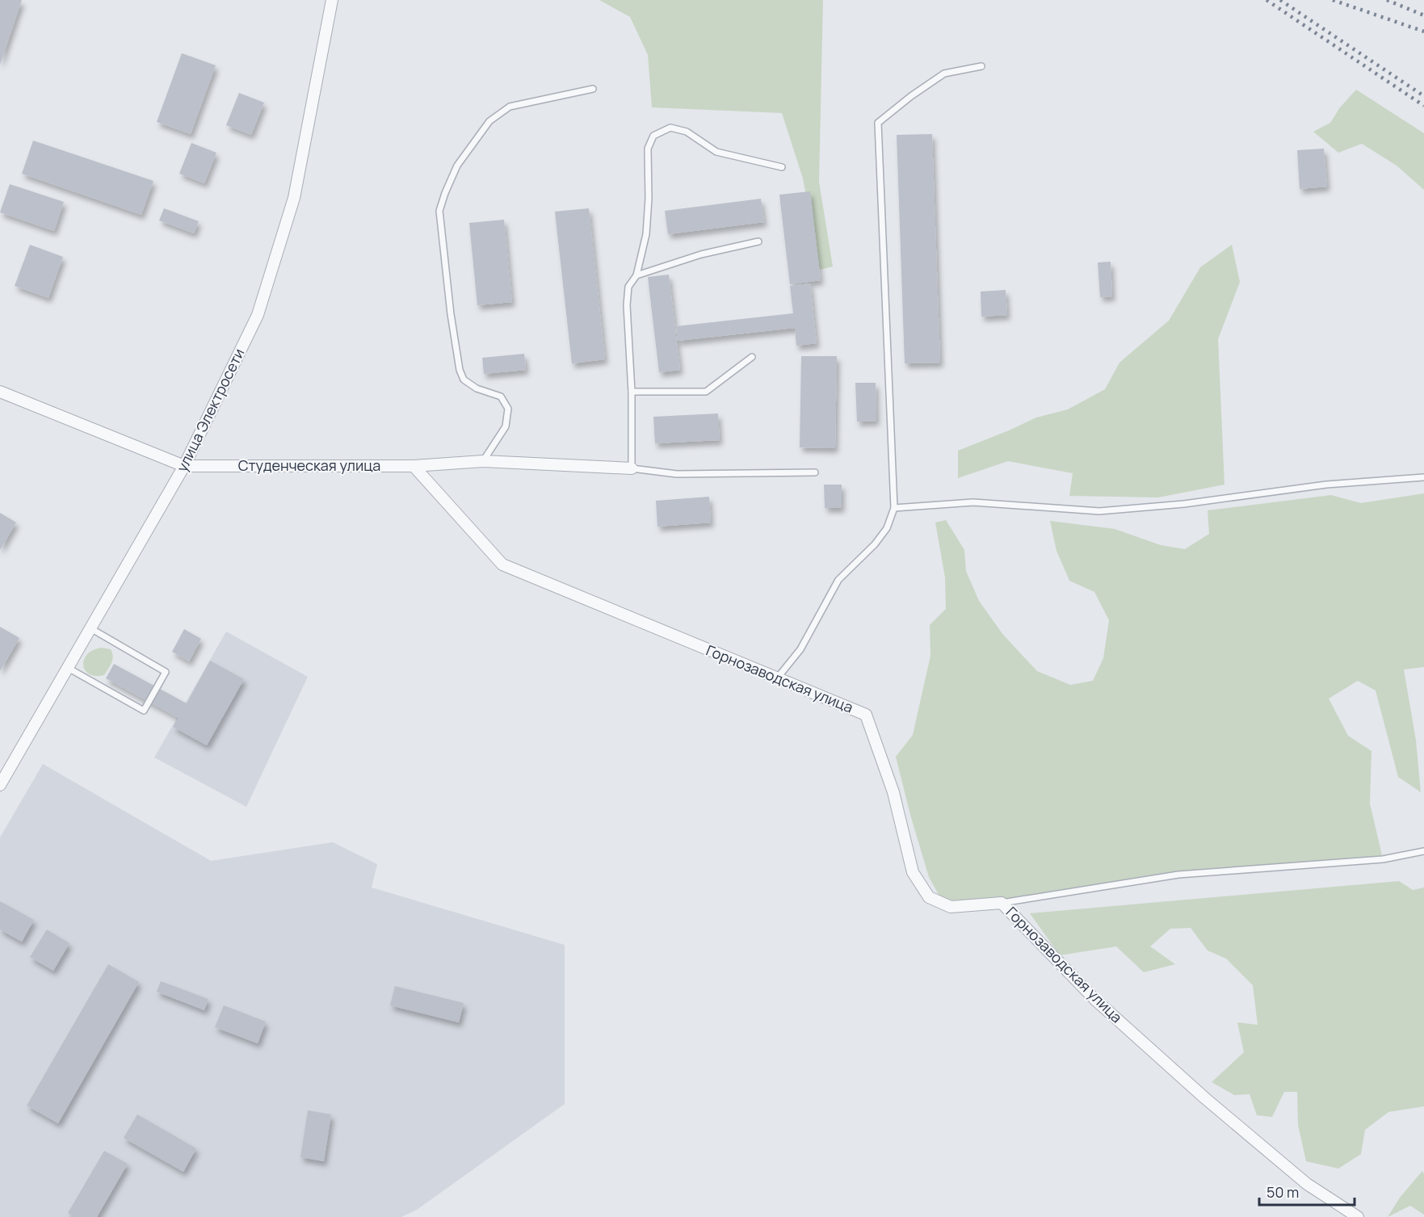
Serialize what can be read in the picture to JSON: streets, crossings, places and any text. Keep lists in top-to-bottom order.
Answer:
{
  "streets": {
    "street": ["улица Электросети", "Студенческая улица", "Горнозаводская улица"]
  },
  "crossings": [
    ["улица Электросети", "Студенческая улица"],
    ["Студенческая улица", "Горнозаводская улица"]
  ],
  "scale_bar": "50 m"
}
